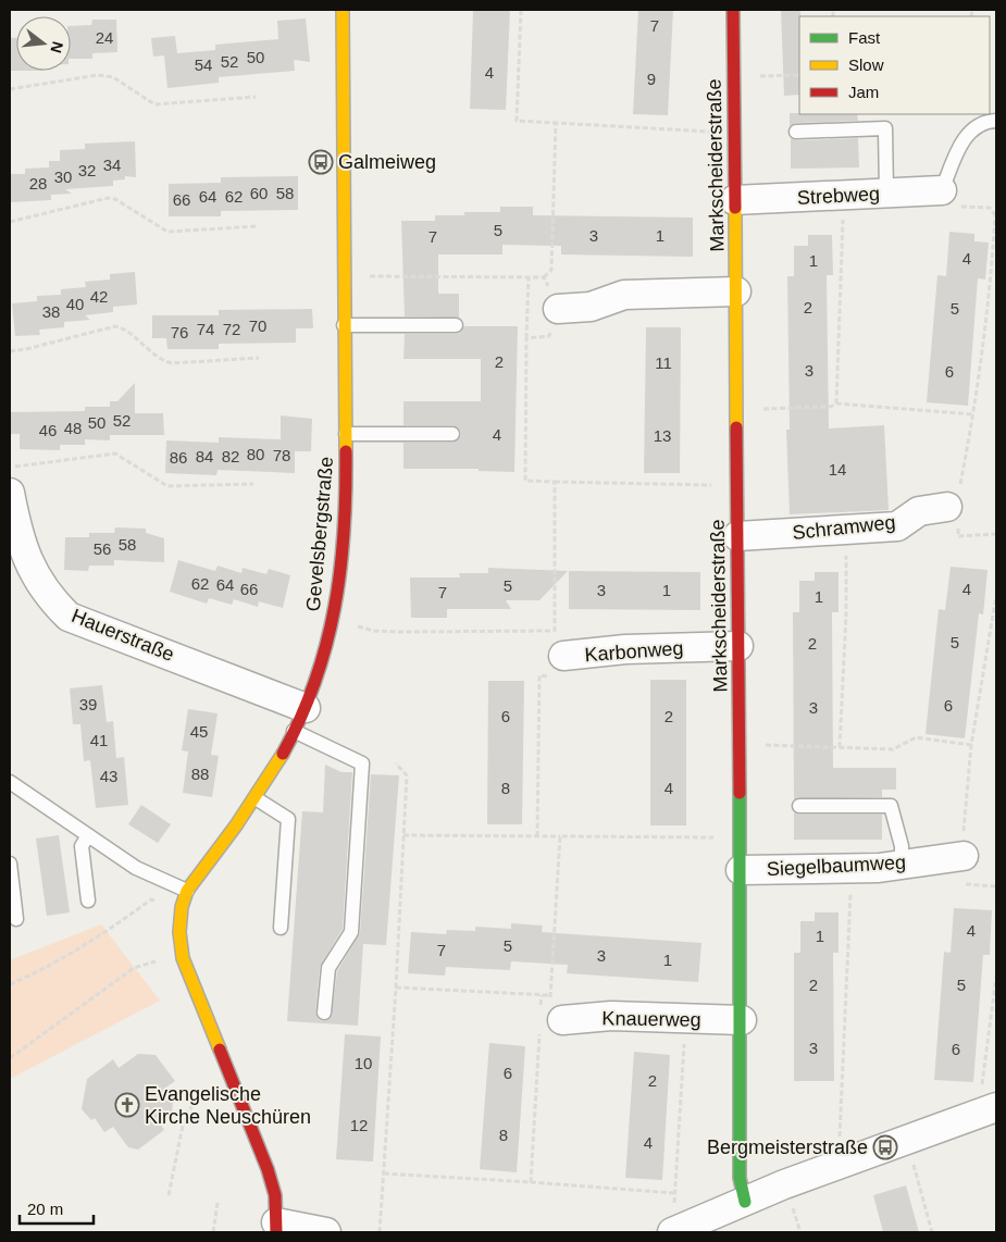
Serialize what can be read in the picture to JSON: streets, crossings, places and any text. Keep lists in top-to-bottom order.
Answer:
{
  "streets": {
    "street": [
      "Markscheiderstraße",
      "Strebweg",
      "Schramweg",
      "Gevelsbergstraße",
      "Hauerstraße",
      "Karbonweg",
      "Siegelbaumweg",
      "Knauerweg"
    ]
  },
  "crossings": [
    ["Markscheiderstraße", "Strebweg"],
    ["Markscheiderstraße", "Schramweg"],
    ["Markscheiderstraße", "Karbonweg"],
    ["Markscheiderstraße", "Siegelbaumweg"],
    ["Markscheiderstraße", "Knauerweg"],
    ["Gevelsbergstraße", "Hauerstraße"]
  ],
  "places": {
    "bus stop": ["Galmeiweg", "Bergmeisterstraße"],
    "church": ["Evangelische Kirche Neuschüren"]
  },
  "house_numbers": [
    "7",
    "24",
    "50",
    "52",
    "54",
    "4",
    "9",
    "34",
    "32",
    "30",
    "28",
    "60",
    "58",
    "64",
    "62",
    "66",
    "5",
    "3",
    "1",
    "7",
    "4",
    "1",
    "42",
    "40",
    "2",
    "5",
    "38",
    "70",
    "74",
    "72",
    "76",
    "2",
    "11",
    "3",
    "6",
    "52",
    "50",
    "48",
    "46",
    "4",
    "13",
    "80",
    "78",
    "84",
    "82",
    "86",
    "14",
    "58",
    "56",
    "62",
    "64",
    "5",
    "66",
    "4",
    "3",
    "1",
    "7",
    "1",
    "5",
    "2",
    "39",
    "6",
    "3",
    "6",
    "2",
    "45",
    "41",
    "88",
    "43",
    "8",
    "4",
    "4",
    "1",
    "5",
    "7",
    "3",
    "1",
    "2",
    "5",
    "3",
    "6",
    "10",
    "6",
    "2",
    "12",
    "8",
    "4"
  ],
  "legend": ["Fast", "Slow", "Jam"],
  "scale_bar": "20 m",
  "north": "right"
}
